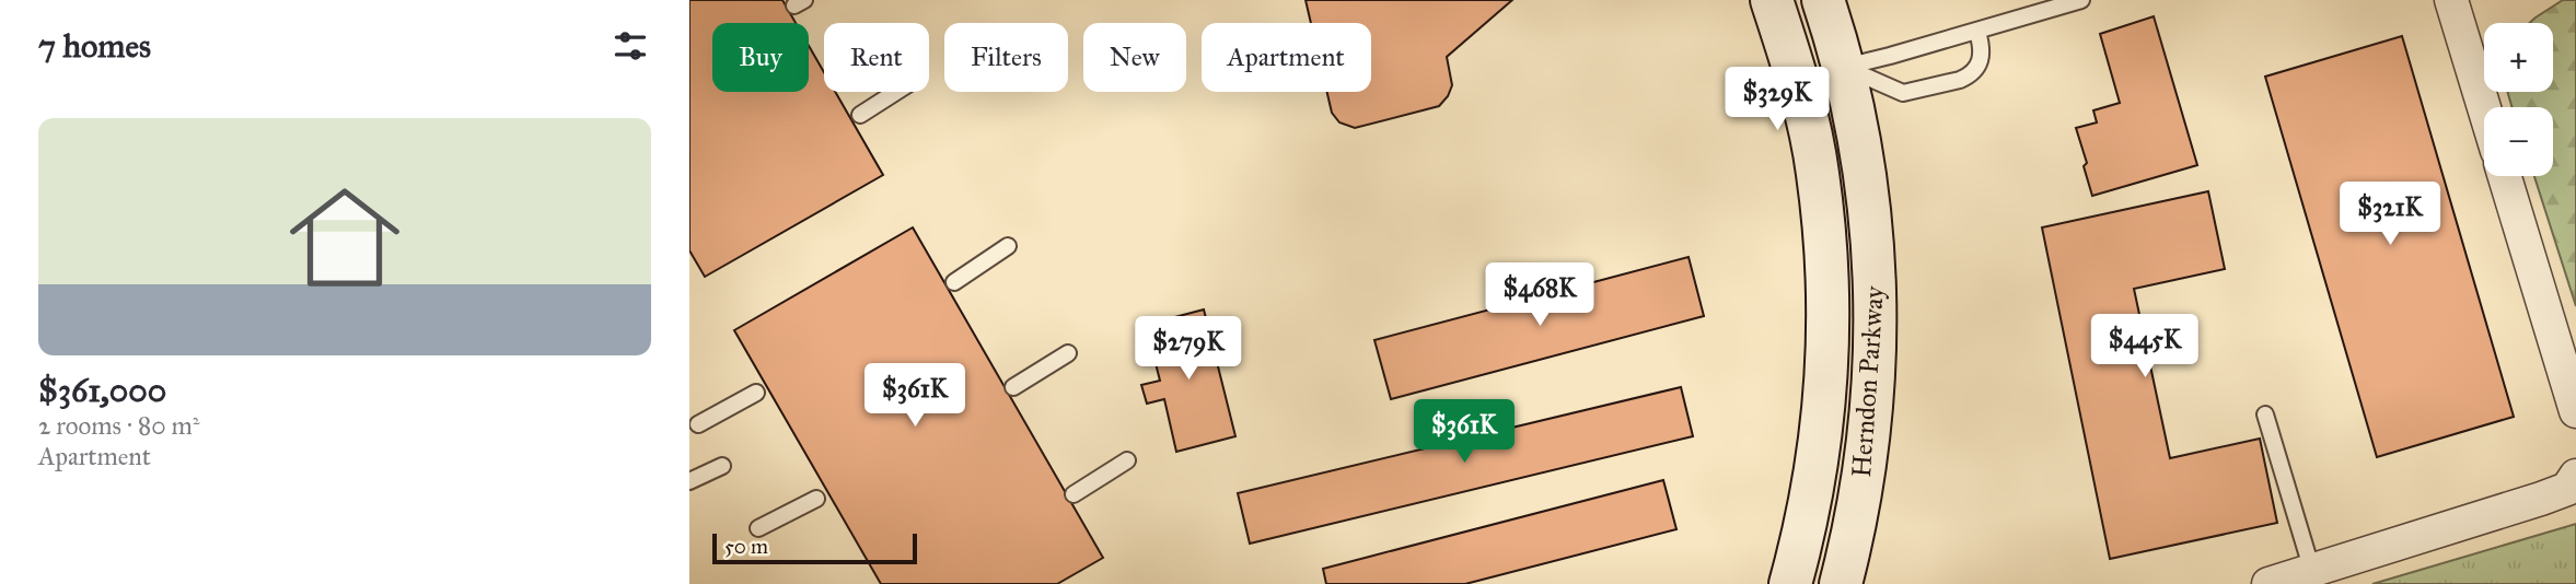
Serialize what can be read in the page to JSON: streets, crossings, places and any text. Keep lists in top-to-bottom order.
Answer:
{
  "streets": {
    "main road": ["Herndon Parkway"]
  },
  "scale_bar": "50 m",
  "page": {
    "heading": "7 homes",
    "map_buttons": ["+", "−"],
    "chip": [
      "Buy",
      "Rent",
      "Filters",
      "New",
      "Apartment"
    ],
    "price": [
      "$329K",
      "$321K",
      "$468K",
      "$445K",
      "$279K",
      "$361K",
      "$361K"
    ],
    "list": [
      {
        "name": "$361,000",
        "note": "2 rooms · 80 m² · Apartment"
      }
    ],
    "scale": "50 m"
  }
}
